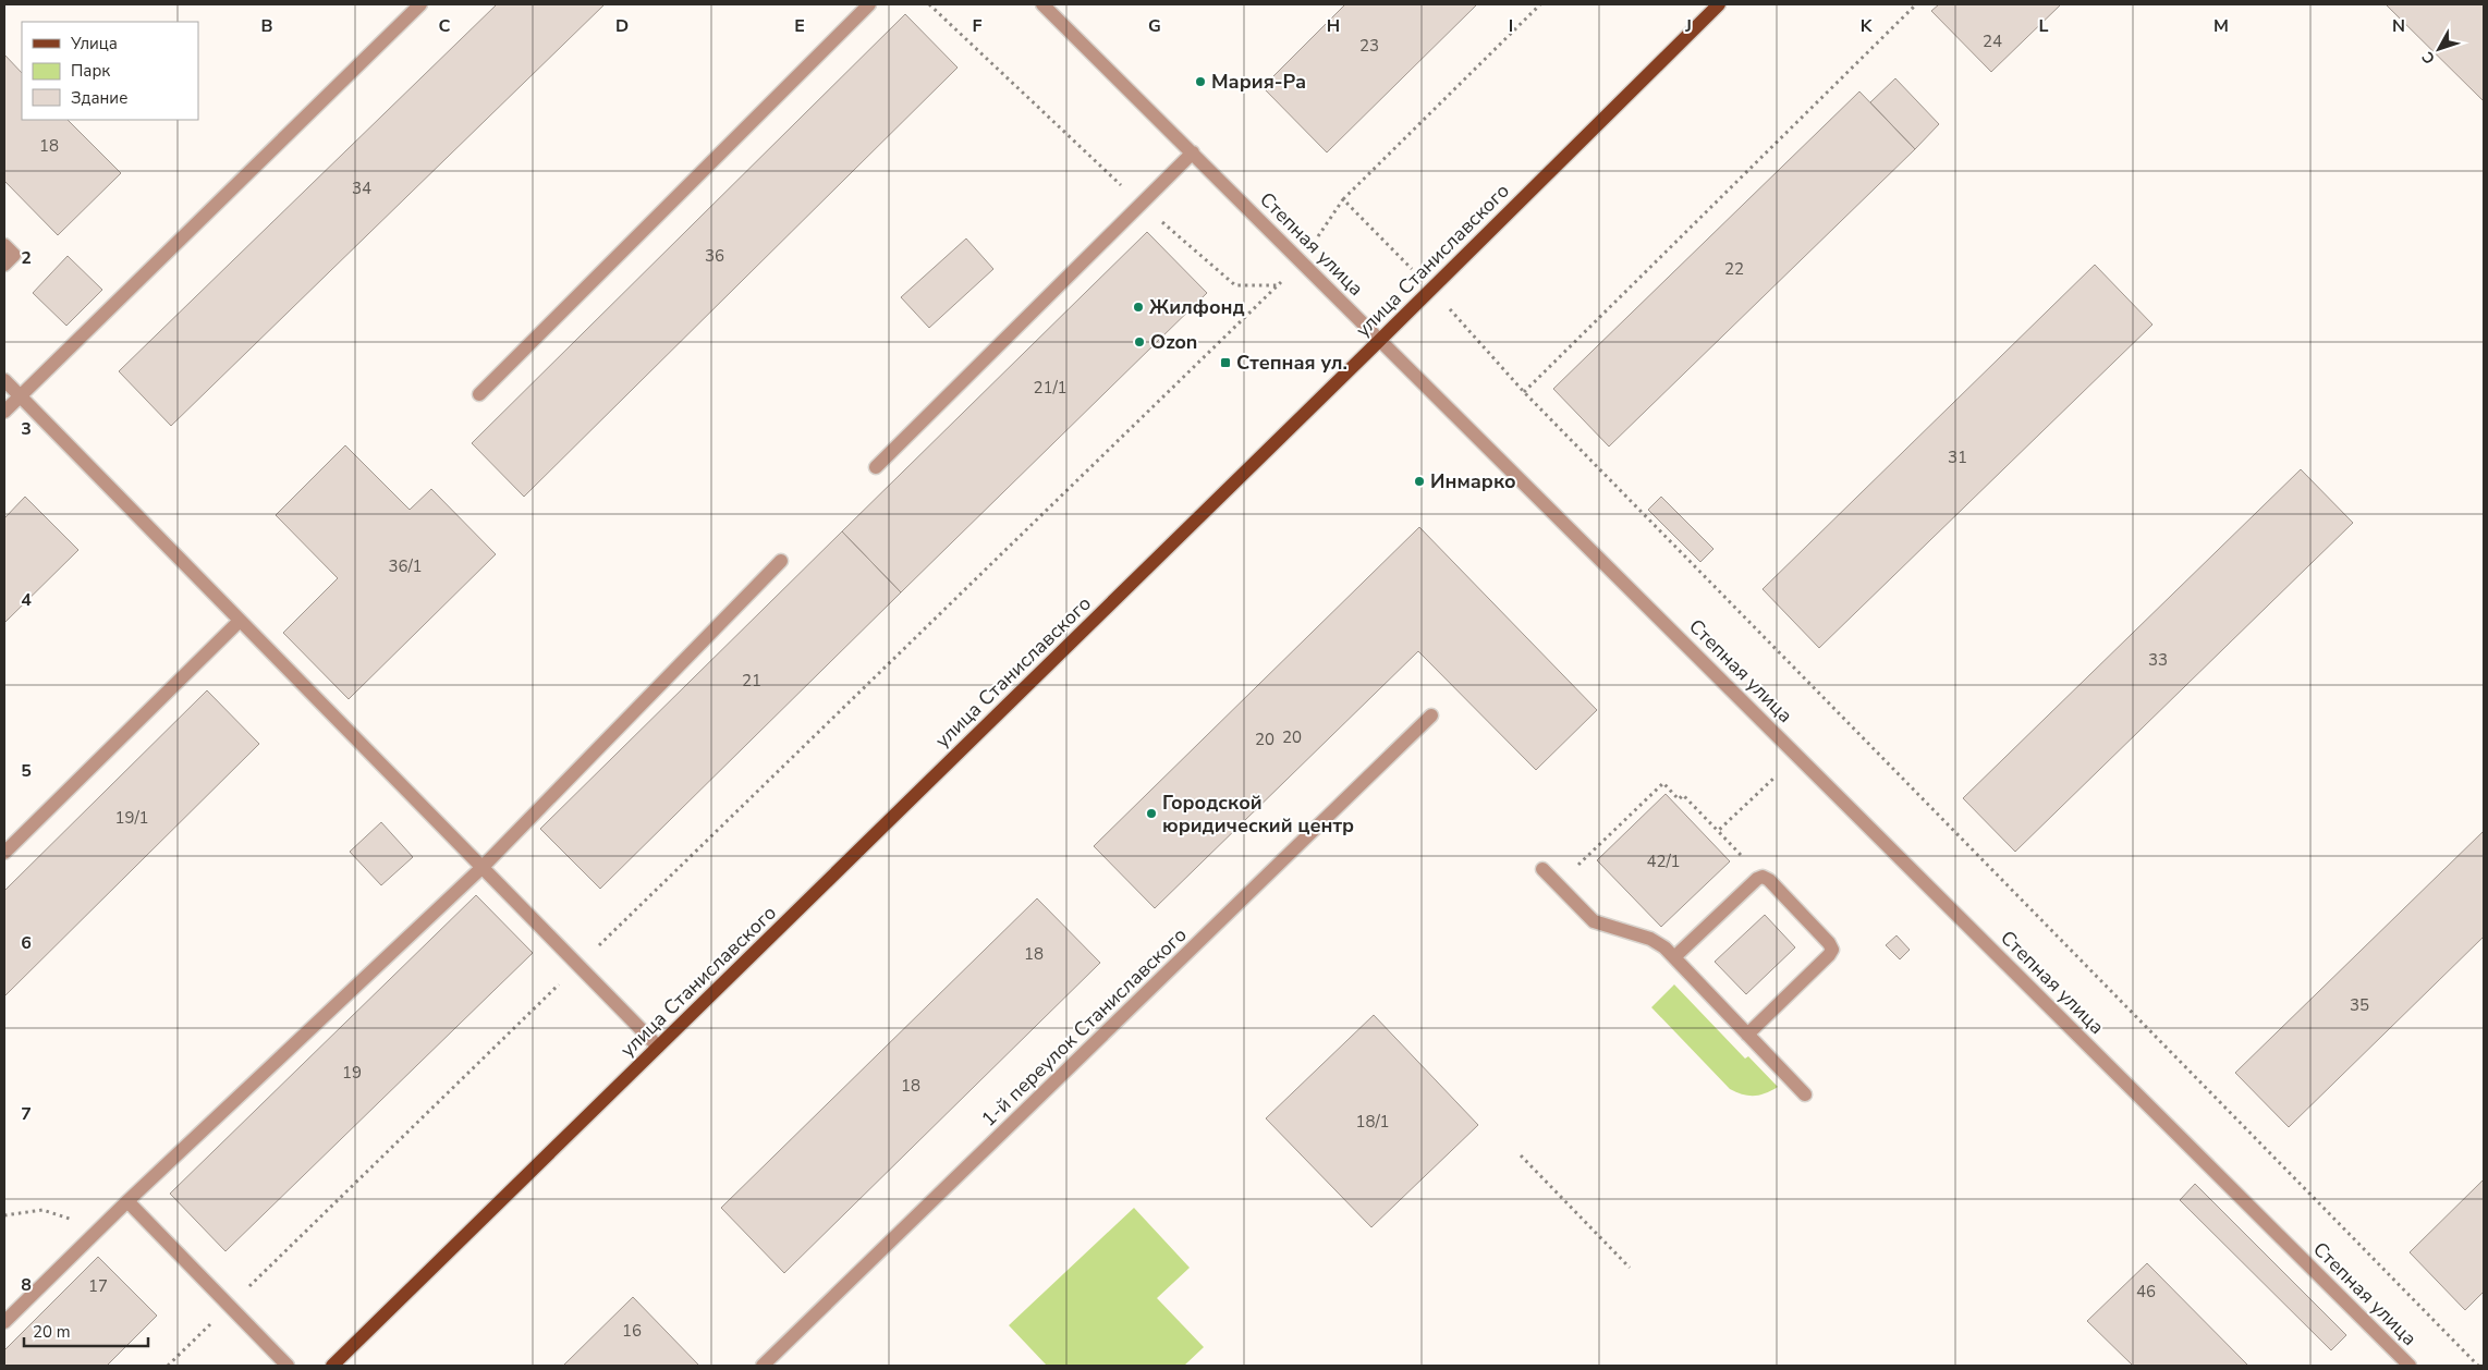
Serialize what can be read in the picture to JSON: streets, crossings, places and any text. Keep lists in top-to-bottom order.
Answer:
{
  "streets": {
    "main road": ["улица Станиславского"],
    "street": ["Степная улица", "1-й переулок Станиславского"]
  },
  "crossings": [
    ["Степная улица", "улица Станиславского"]
  ],
  "places": {
    "other": [
      "Мария-Ра",
      "Жилфонд",
      "Ozon",
      "Инмарко",
      "Городской юридический центр"
    ],
    "transit": ["Степная ул."]
  },
  "house_numbers": [
    "24",
    "23",
    "18",
    "34",
    "36",
    "22",
    "21/1",
    "31",
    "36/1",
    "33",
    "21",
    "20",
    "20",
    "19/1",
    "42/1",
    "18",
    "35",
    "19",
    "18",
    "18/1",
    "17",
    "46",
    "16"
  ],
  "legend": ["Улица", "Парк", "Здание"],
  "scale_bar": "20 m",
  "north": "bottom left",
  "grid": {
    "columns": [
      "B",
      "C",
      "D",
      "E",
      "F",
      "G",
      "H",
      "I",
      "J",
      "K",
      "L",
      "M",
      "N"
    ],
    "rows": [
      "2",
      "3",
      "4",
      "5",
      "6",
      "7",
      "8"
    ]
  }
}
